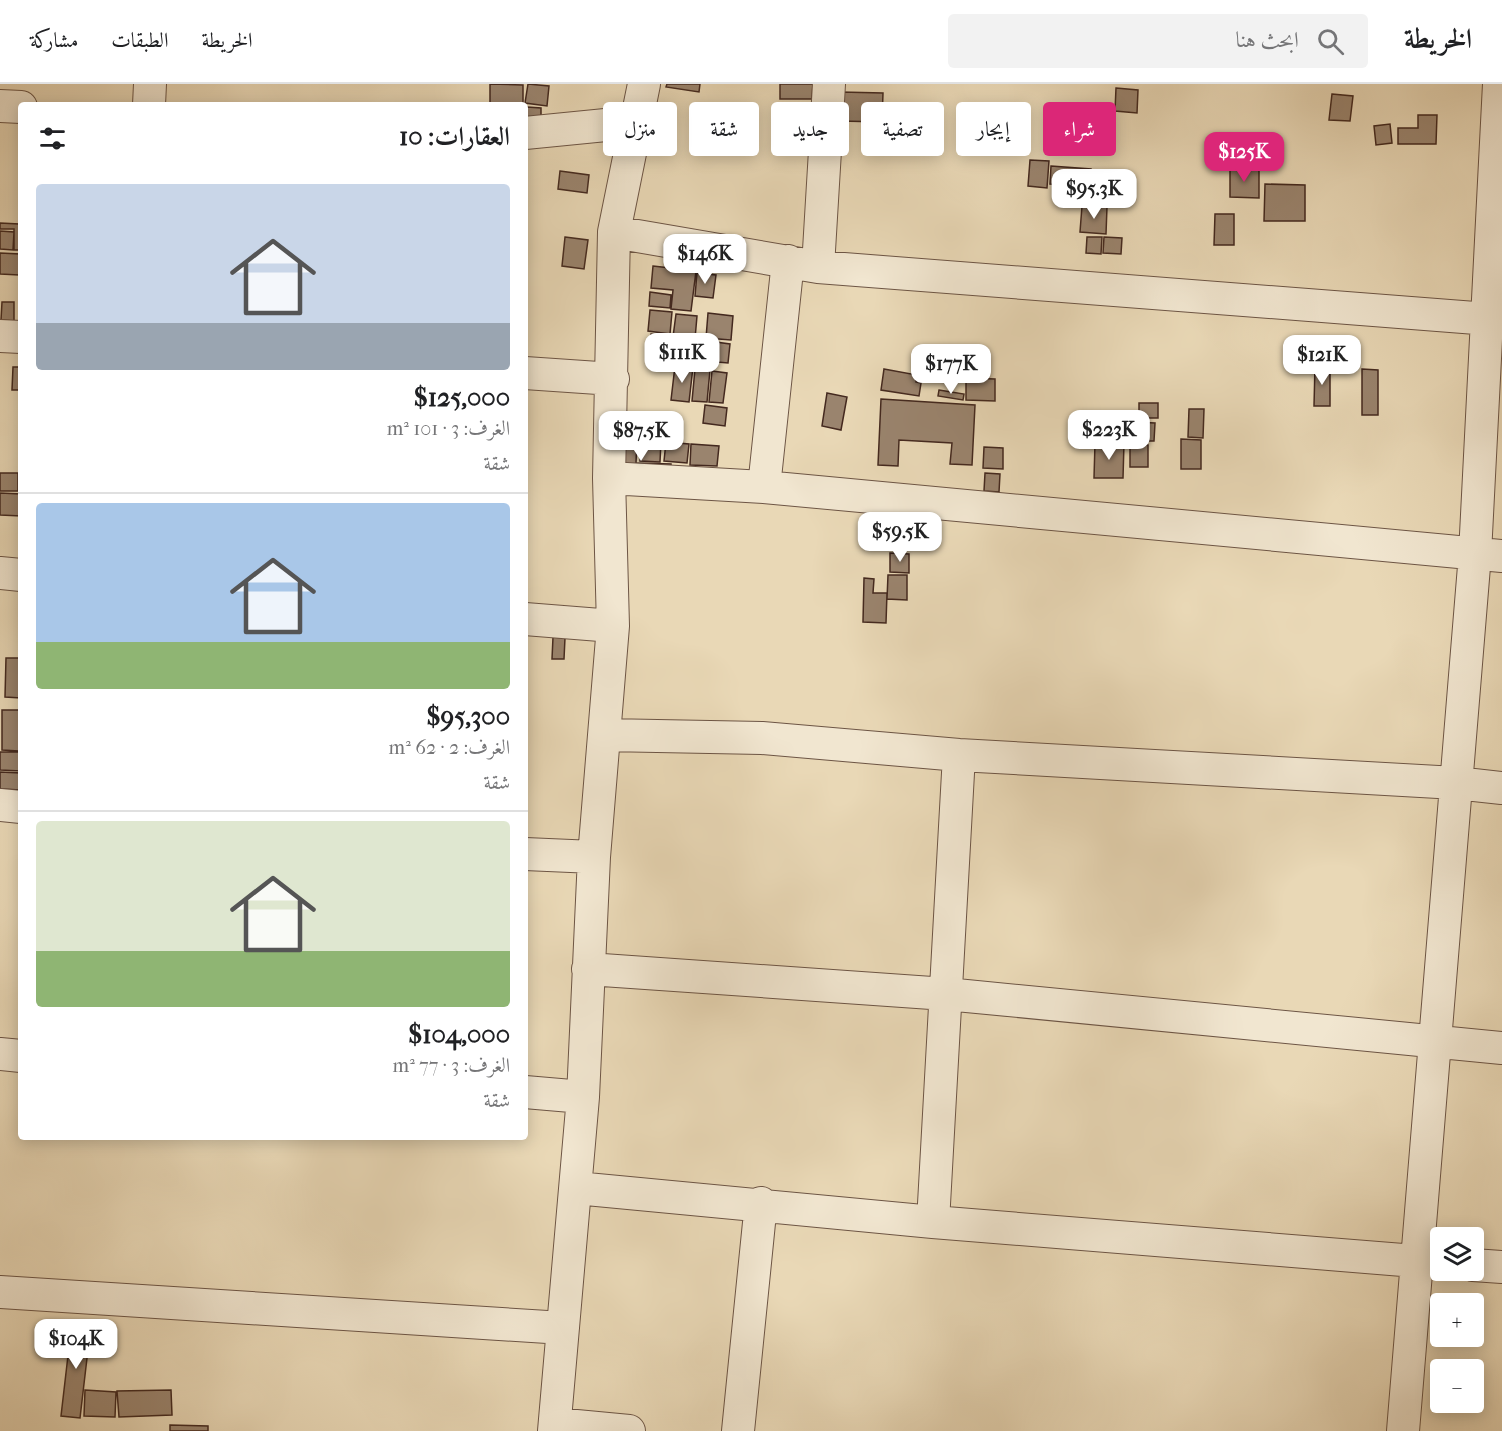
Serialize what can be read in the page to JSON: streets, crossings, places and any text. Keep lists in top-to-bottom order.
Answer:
{
  "page": {
    "header": "الخريطة",
    "search": "ابحث هنا",
    "nav": ["الخريطة", "الطبقات", "مشاركة"],
    "chip": [
      "شراء",
      "إيجار",
      "تصفية",
      "جديد",
      "شقة",
      "منزل"
    ],
    "heading": "العقارات: 10",
    "price": [
      "$125K",
      "$95.3K",
      "$146K",
      "$111K",
      "$121K",
      "$177K",
      "$223K",
      "$87.5K",
      "$59.5K",
      "$104K"
    ],
    "list": [
      {
        "name": "$125,000",
        "note": "الغرف: 3 · 101 m² · شقة"
      },
      {
        "name": "$95,300",
        "note": "الغرف: 2 · 62 m² · شقة"
      },
      {
        "name": "$104,000",
        "note": "الغرف: 3 · 77 m² · شقة"
      }
    ],
    "map_buttons": ["+", "−"]
  }
}
